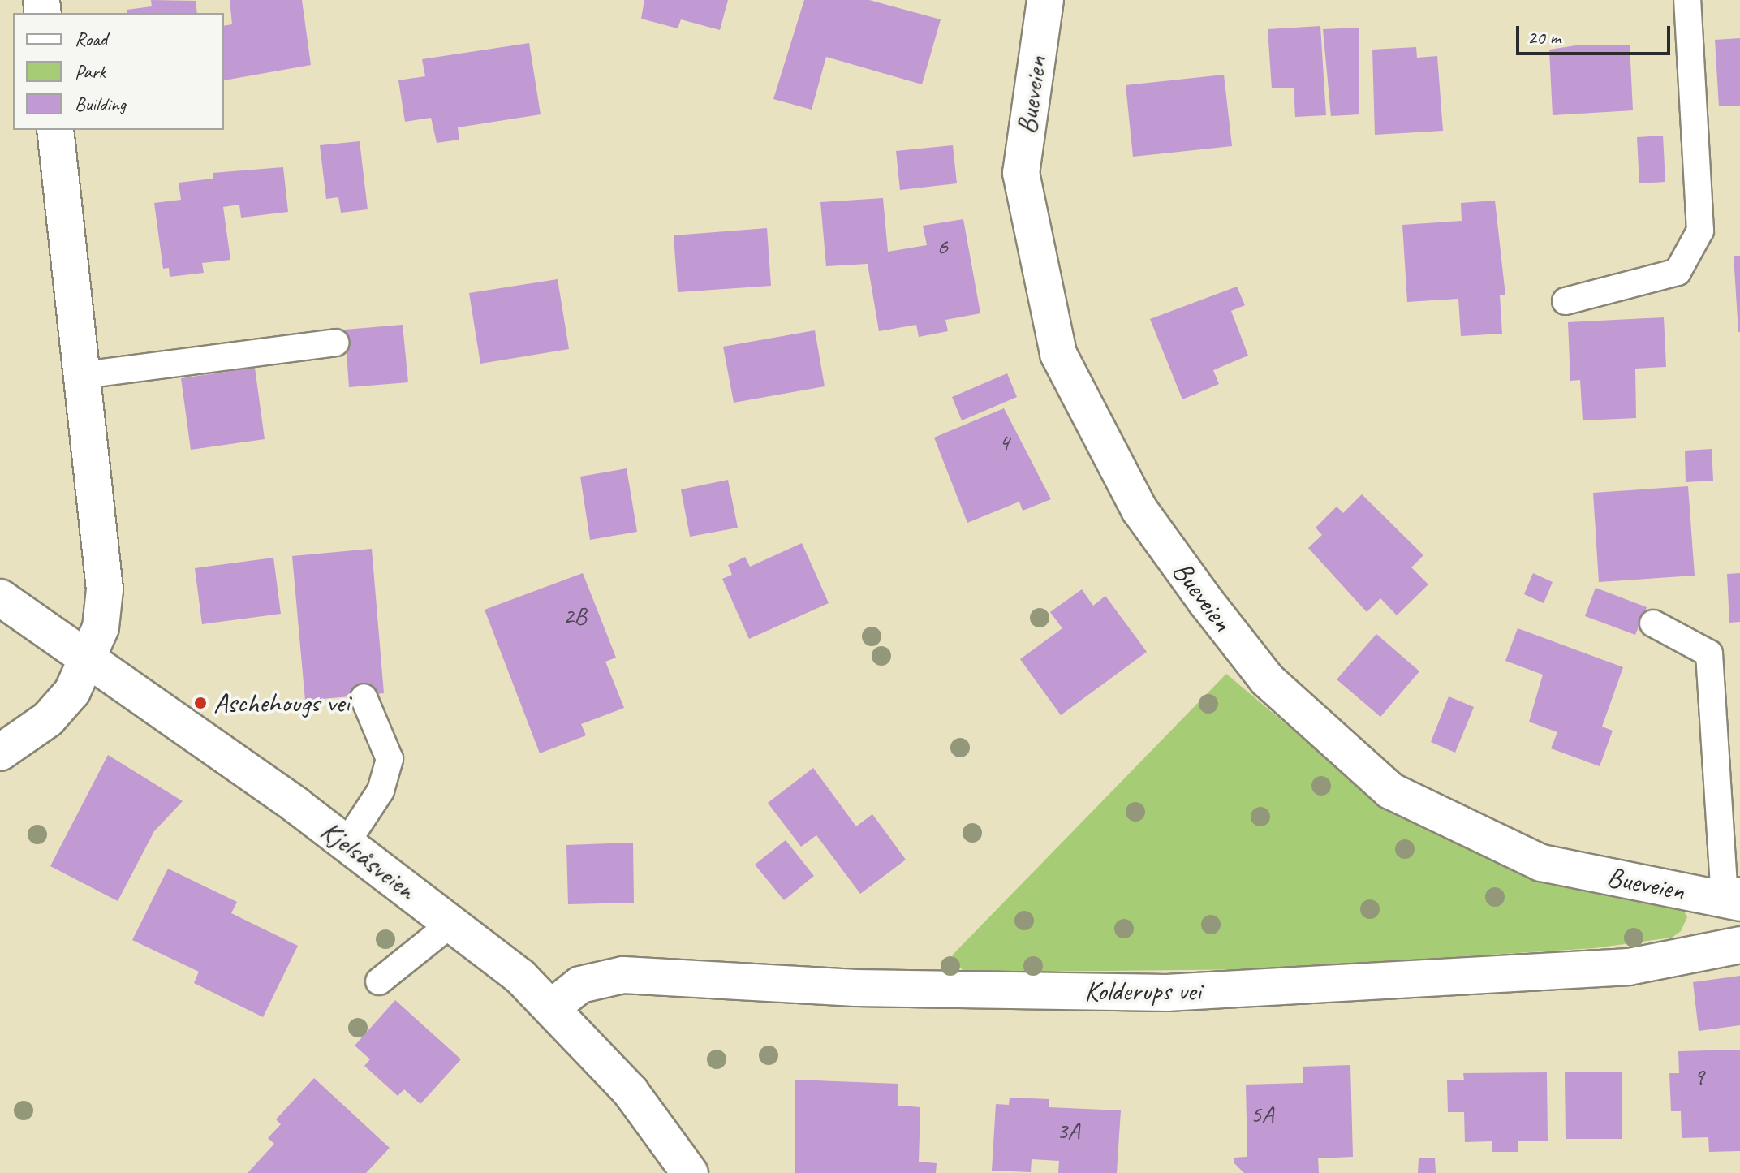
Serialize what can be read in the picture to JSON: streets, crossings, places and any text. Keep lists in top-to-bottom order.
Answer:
{
  "streets": {
    "street": ["Bueveien", "Kjelsåsveien", "Kolderups vei"]
  },
  "crossings": [
    ["Kjelsåsveien", "Kolderups vei"]
  ],
  "places": ["Aschehougs vei"],
  "house_numbers": [
    "6",
    "4",
    "2B",
    "9",
    "5A",
    "3A"
  ],
  "legend": ["Road", "Park", "Building"],
  "scale_bar": "20 m"
}
